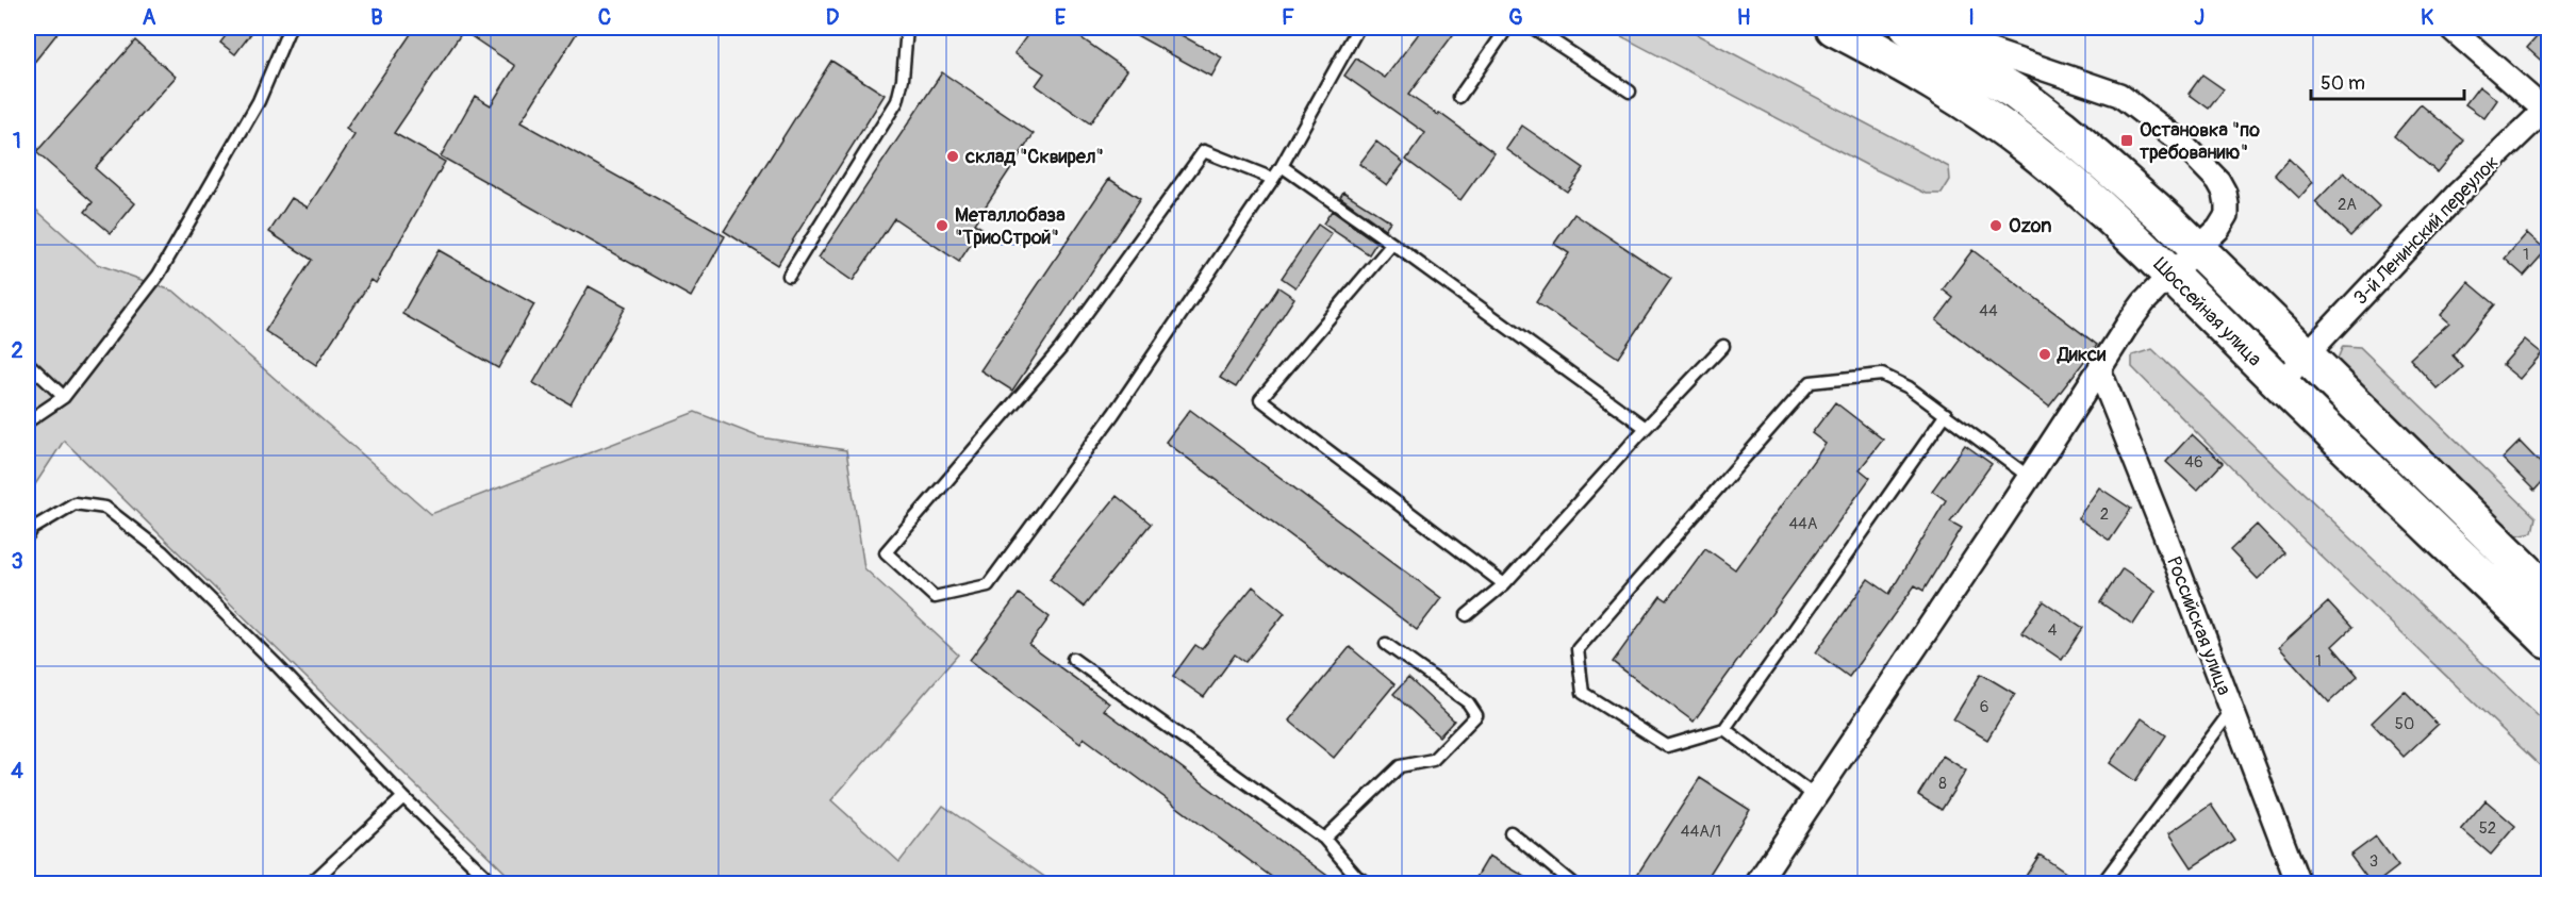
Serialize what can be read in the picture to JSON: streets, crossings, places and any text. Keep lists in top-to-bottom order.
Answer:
{
  "streets": {
    "main road": ["Шоссейная улица"],
    "street": ["3-й Ленинский переулок", "Российская улица"]
  },
  "crossings": [
    ["3-й Ленинский переулок", "Шоссейная улица"]
  ],
  "places": {
    "transit": ["Остановка \"по требованию\""],
    "other": [
      "склад \"Сквирел\"",
      "Металлобаза \"ТриоСтрой\"",
      "Ozon",
      "Дикси"
    ]
  },
  "house_numbers": [
    "2А",
    "1",
    "44",
    "46",
    "2",
    "44А",
    "4",
    "1",
    "6",
    "50",
    "8",
    "52",
    "44А/1",
    "3"
  ],
  "scale_bar": "50 m",
  "grid": {
    "columns": [
      "A",
      "B",
      "C",
      "D",
      "E",
      "F",
      "G",
      "H",
      "I",
      "J",
      "K"
    ],
    "rows": [
      "1",
      "2",
      "3",
      "4"
    ]
  }
}
